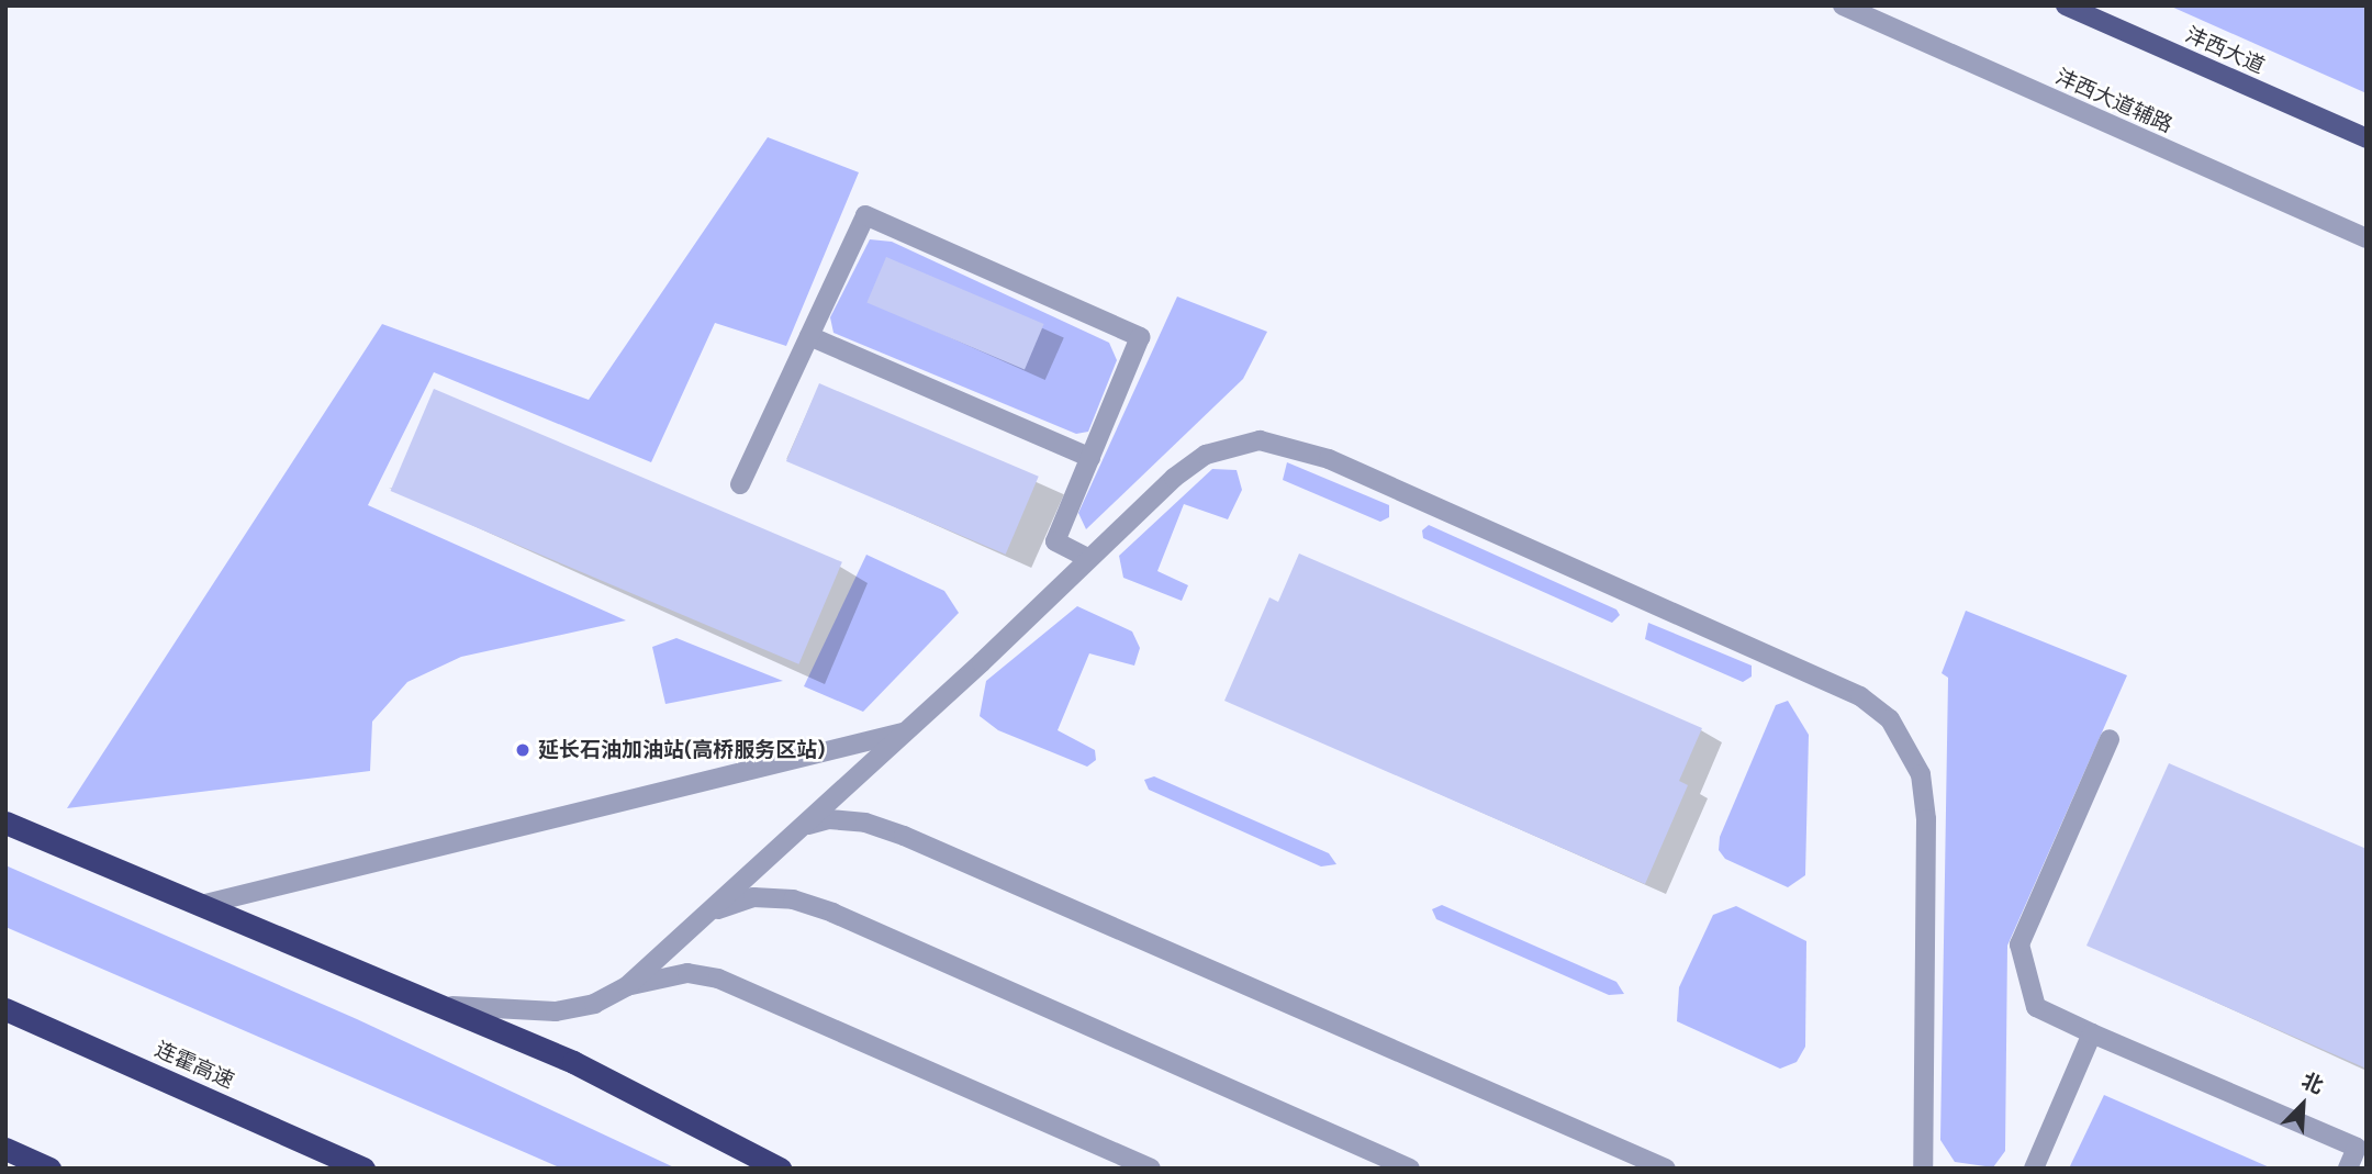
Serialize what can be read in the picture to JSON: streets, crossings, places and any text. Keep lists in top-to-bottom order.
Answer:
{
  "streets": {
    "highway": ["连霍高速"],
    "main road": ["沣西大道"],
    "street": ["沣西大道辅路"]
  },
  "places": ["延长石油加油站(高桥服务区站)"],
  "north": "top right"
}
